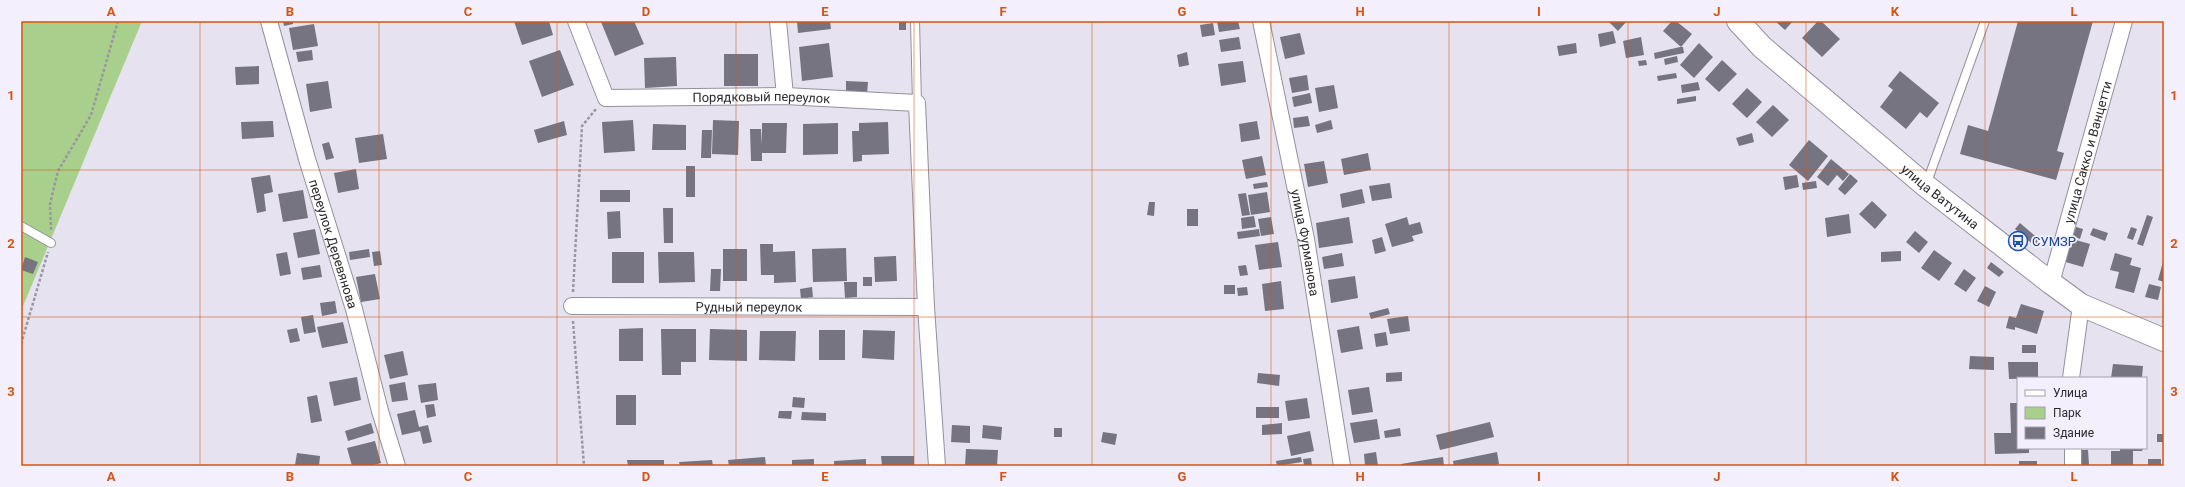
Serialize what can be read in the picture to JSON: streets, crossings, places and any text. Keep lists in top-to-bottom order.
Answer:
{
  "streets": {
    "main road": ["улица Ватутина"],
    "street": [
      "Порядковый переулок",
      "улица Сакко и Ванцетти",
      "переулок Деревянова",
      "улица Фурманова",
      "Рудный переулок"
    ]
  },
  "crossings": [
    ["улица Сакко и Ванцетти", "улица Ватутина"]
  ],
  "places": {
    "bus stop": ["СУМЗР"]
  },
  "legend": ["Улица", "Парк", "Здание"],
  "grid": {
    "columns": [
      "A",
      "B",
      "C",
      "D",
      "E",
      "F",
      "G",
      "H",
      "I",
      "J",
      "K",
      "L"
    ],
    "rows": ["1", "2", "3"]
  }
}
